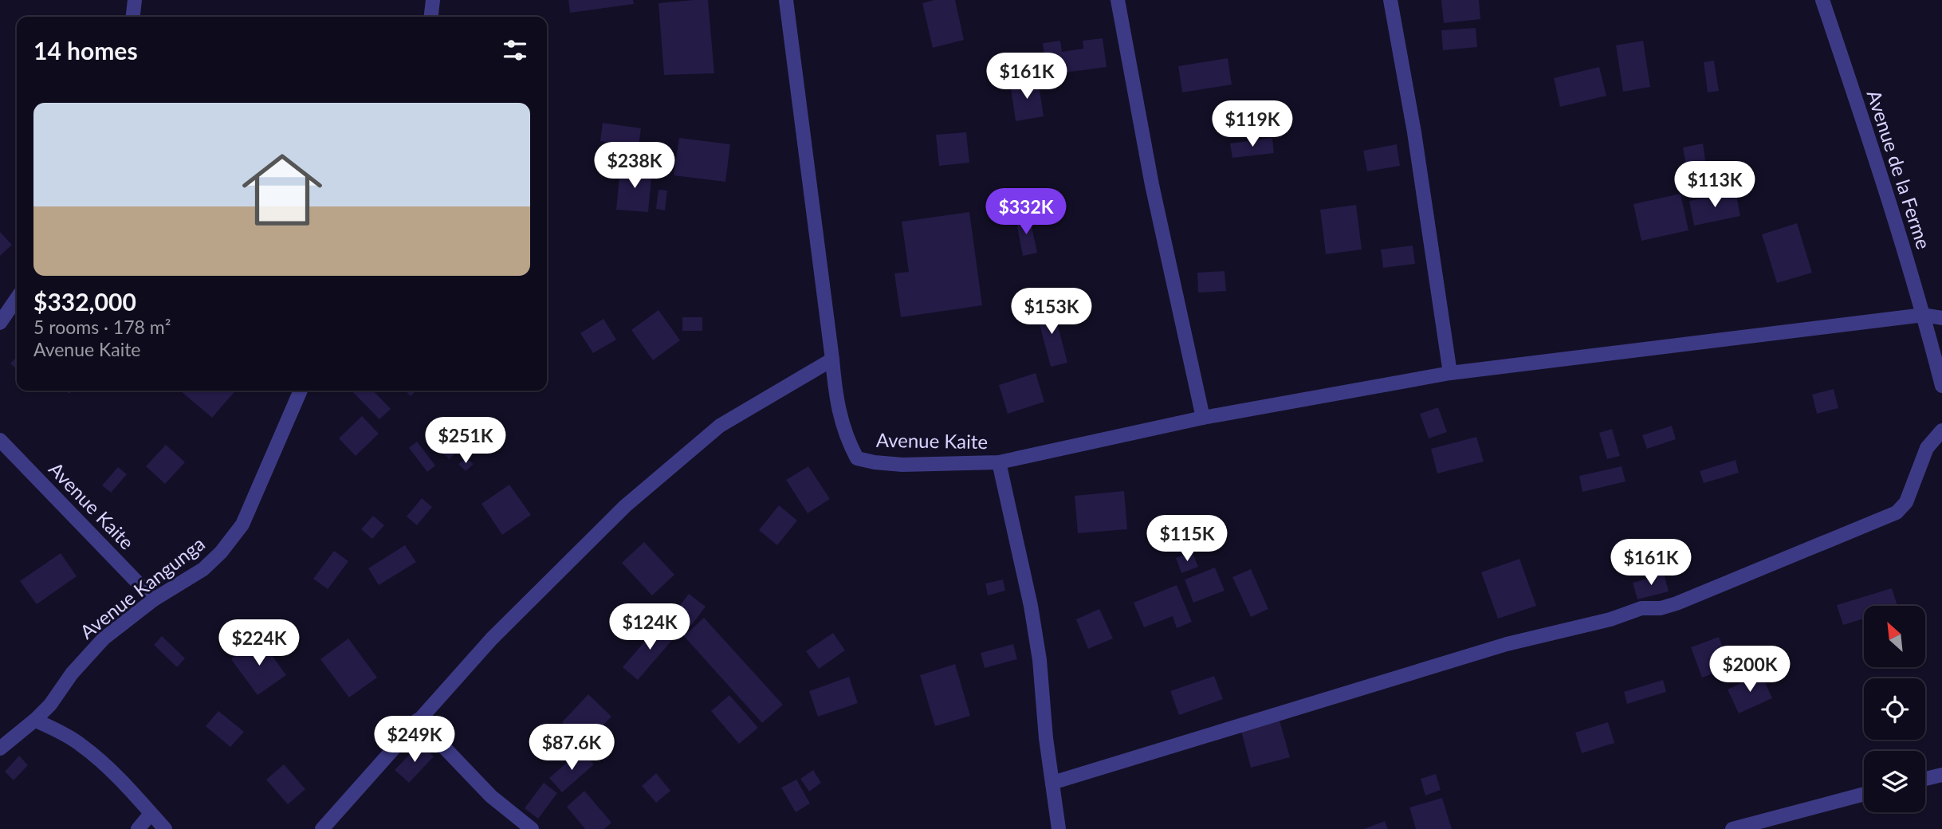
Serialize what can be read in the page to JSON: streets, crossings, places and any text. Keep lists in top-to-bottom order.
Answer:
{
  "streets": {
    "street": ["Avenue de la Ferme", "Avenue Kaite", "Avenue Kangunga"]
  },
  "crossings": [
    ["Avenue Kaite", "Avenue Kangunga"]
  ],
  "north": "top left",
  "page": {
    "heading": "14 homes",
    "price": [
      "$161K",
      "$119K",
      "$238K",
      "$113K",
      "$332K",
      "$153K",
      "$251K",
      "$115K",
      "$161K",
      "$124K",
      "$224K",
      "$200K",
      "$249K",
      "$87.6K"
    ],
    "list": [
      {
        "name": "$332,000",
        "note": "5 rooms · 178 m² · Avenue Kaite"
      }
    ]
  }
}
